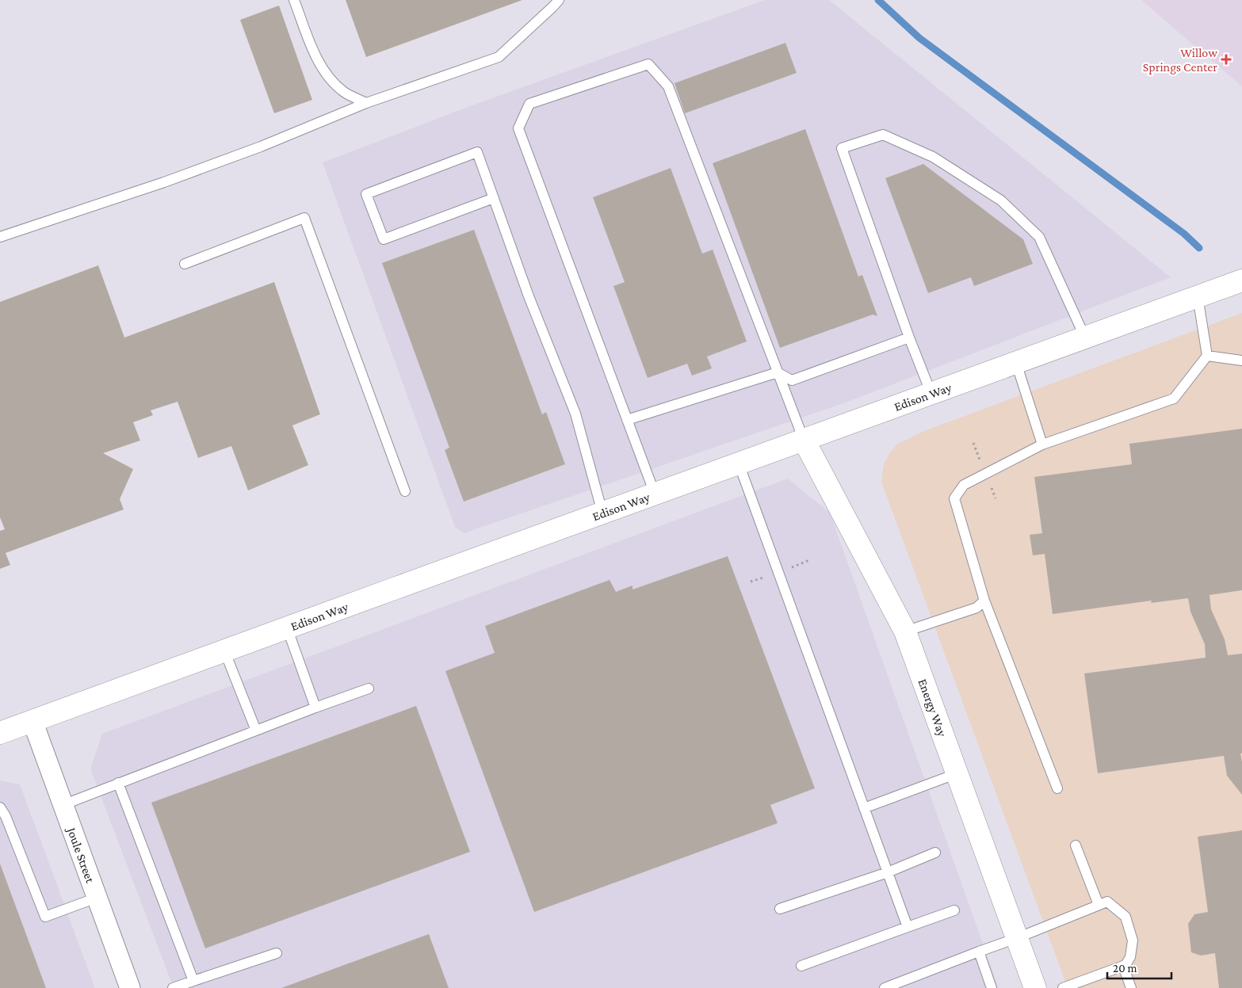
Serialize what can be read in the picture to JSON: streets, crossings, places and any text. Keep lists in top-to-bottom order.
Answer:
{
  "streets": {
    "street": ["Edison Way", "Energy Way", "Joule Street"]
  },
  "crossings": [
    ["Edison Way", "Energy Way"],
    ["Edison Way", "Joule Street"]
  ],
  "places": {
    "health": ["Willow Springs Center"]
  },
  "scale_bar": "20 m"
}
